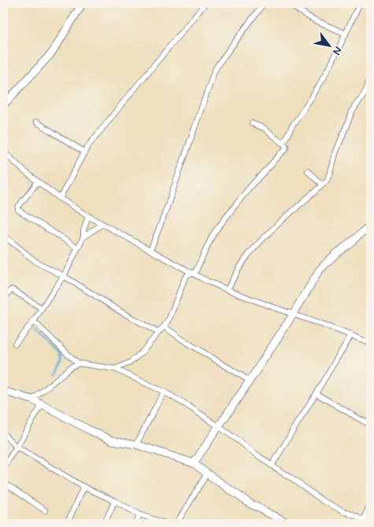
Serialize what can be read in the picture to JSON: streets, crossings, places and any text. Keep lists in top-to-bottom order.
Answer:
{
  "north": "bottom right"
}
